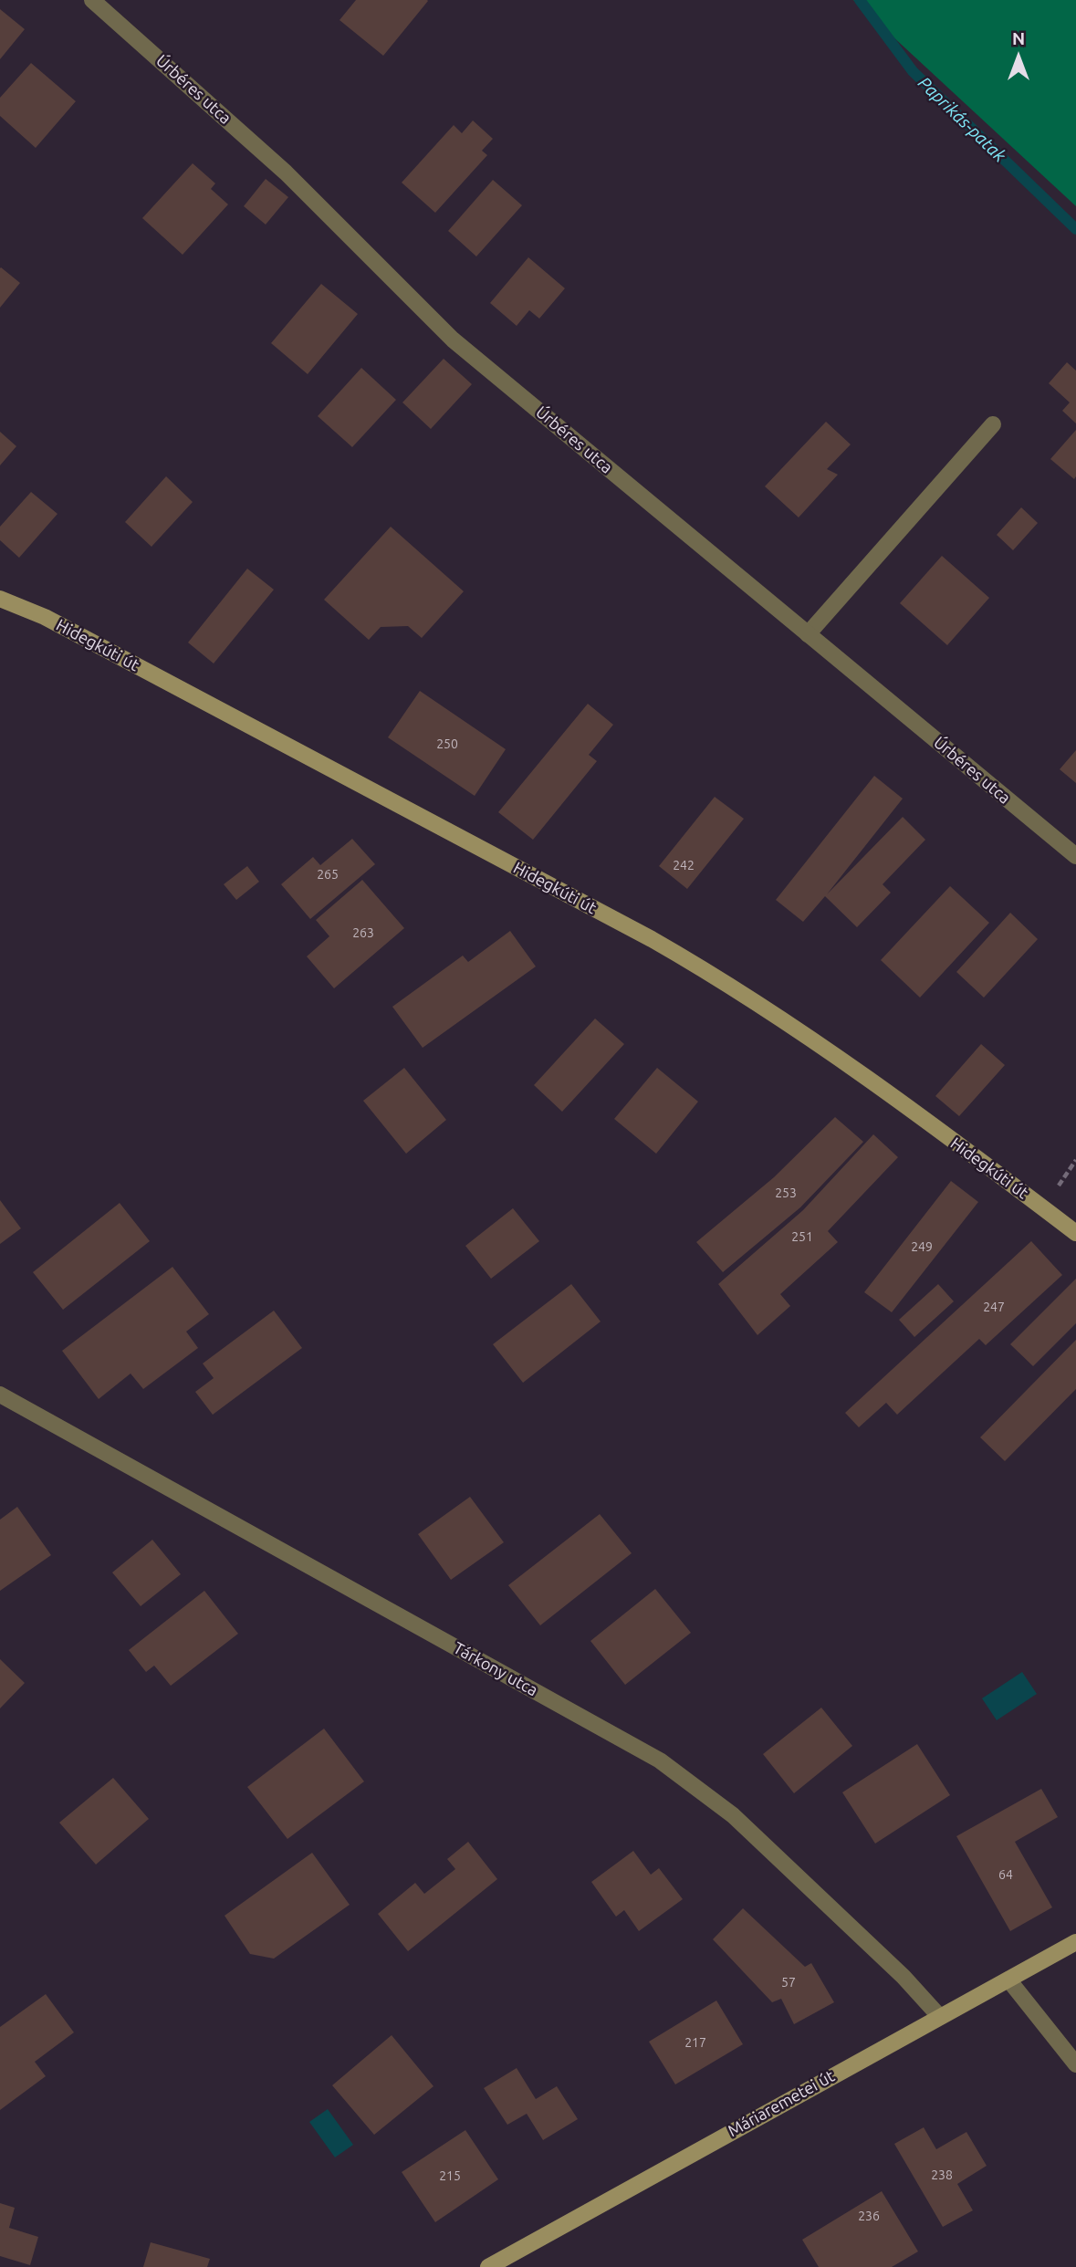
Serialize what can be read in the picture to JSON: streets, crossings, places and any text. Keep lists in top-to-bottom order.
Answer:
{
  "streets": {
    "main road": ["Hidegkúti út", "Máriaremetei út"],
    "street": ["Úrbéres utca", "Tárkony utca"]
  },
  "crossings": [
    ["Tárkony utca", "Máriaremetei út"]
  ],
  "water": ["Paprikás-patak"],
  "house_numbers": [
    "250",
    "242",
    "265",
    "263",
    "253",
    "251",
    "249",
    "247",
    "64",
    "57",
    "217",
    "238",
    "215",
    "236"
  ],
  "north": "top"
}
